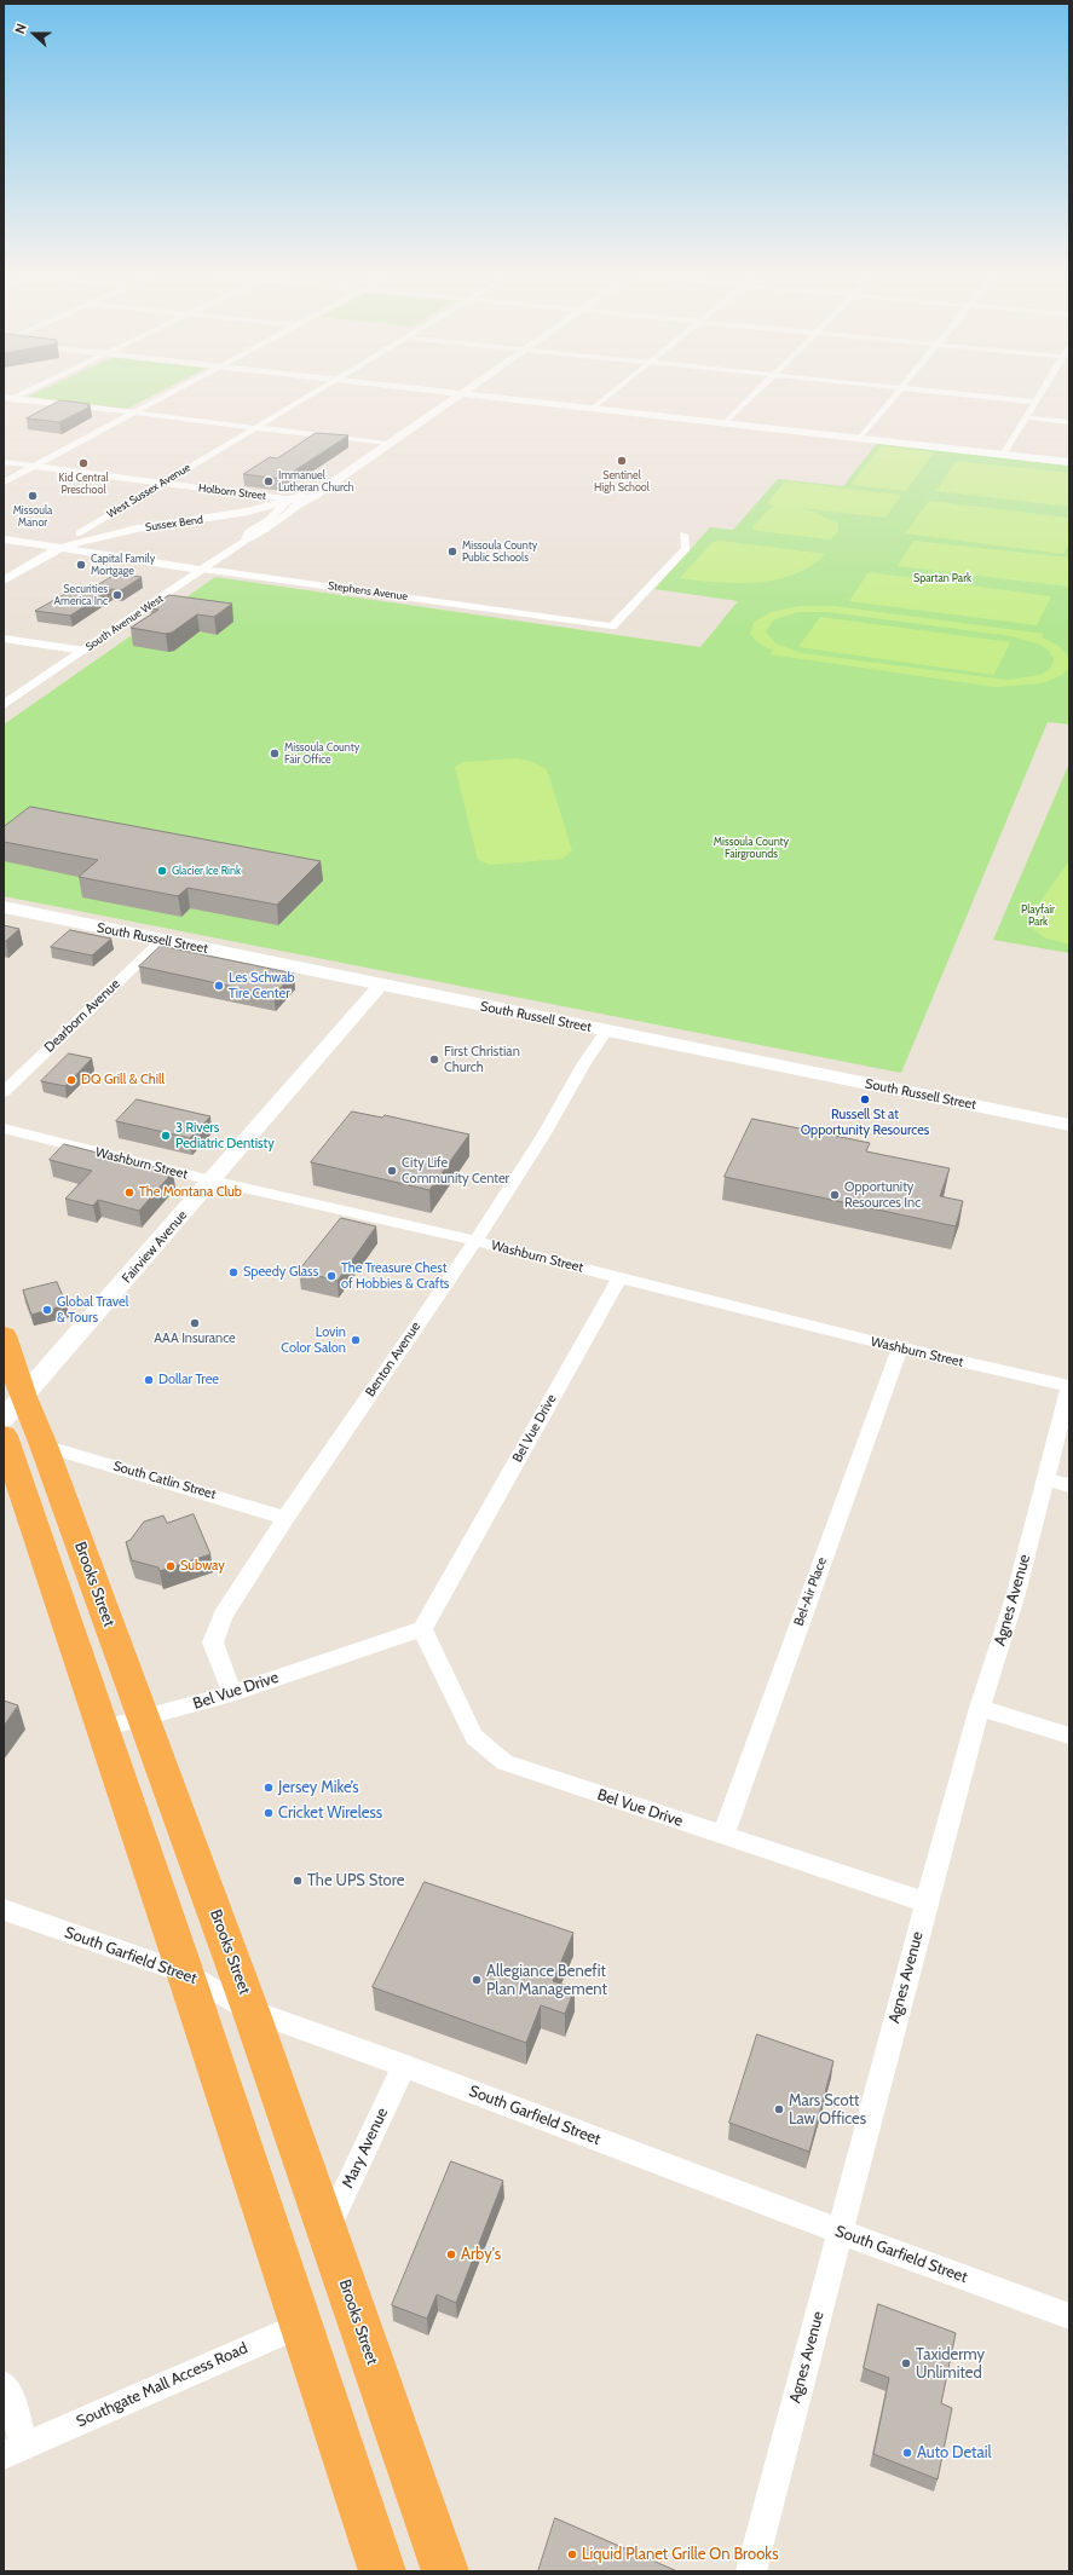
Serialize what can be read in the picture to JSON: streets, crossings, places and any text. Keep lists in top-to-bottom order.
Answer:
{
  "streets": {
    "highway": ["Brooks Street"],
    "main road": ["South Russell Street"],
    "street": [
      "West Sussex Avenue",
      "Holborn Street",
      "Sussex Bend",
      "Stephens Avenue",
      "South Avenue West",
      "Dearborn Avenue",
      "Washburn Street",
      "Fairview Avenue",
      "Benton Avenue",
      "Bel Vue Drive",
      "South Catlin Street",
      "Bel-Air Place",
      "Agnes Avenue",
      "South Garfield Street",
      "Mary Avenue",
      "Southgate Mall Access Road"
    ]
  },
  "crossings": [
    ["West Sussex Avenue", "Holborn Street"],
    ["Holborn Street", "Sussex Bend"],
    ["Holborn Street", "South Avenue West"],
    ["Sussex Bend", "Stephens Avenue"],
    ["Sussex Bend", "South Avenue West"],
    ["Stephens Avenue", "South Avenue West"],
    ["South Russell Street", "Dearborn Avenue"],
    ["South Russell Street", "Fairview Avenue"],
    ["South Russell Street", "Benton Avenue"],
    ["Washburn Street", "Fairview Avenue"],
    ["Washburn Street", "Benton Avenue"],
    ["Washburn Street", "Bel Vue Drive"],
    ["Washburn Street", "Bel-Air Place"],
    ["Washburn Street", "Agnes Avenue"],
    ["Fairview Avenue", "Brooks Street"],
    ["Benton Avenue", "Bel Vue Drive"],
    ["Benton Avenue", "South Catlin Street"],
    ["Bel Vue Drive", "Brooks Street"],
    ["Bel Vue Drive", "Bel-Air Place"],
    ["Bel Vue Drive", "Agnes Avenue"],
    ["South Catlin Street", "Brooks Street"],
    ["Brooks Street", "South Garfield Street"],
    ["Brooks Street", "Mary Avenue"],
    ["Agnes Avenue", "South Garfield Street"],
    ["South Garfield Street", "Mary Avenue"]
  ],
  "parks": ["Spartan Park", "Missoula County Fairgrounds", "Playfair Park"],
  "places": [
    "Sentinel High School",
    "Kid Central Preschool",
    "Immanuel Lutheran Church",
    "Missoula Manor",
    "Missoula County Public Schools",
    "Capital Family Mortgage",
    "Securities America Inc",
    "Missoula County Fair Office",
    "Glacier Ice Rink",
    "Les Schwab Tire Center",
    "First Christian Church",
    "DQ Grill & Chill",
    "Russell St at Opportunity Resources",
    "3 Rivers Pediatric Dentisty",
    "City Life Community Center",
    "The Montana Club",
    "Opportunity Resources Inc",
    "Speedy Glass",
    "The Treasure Chest of Hobbies & Crafts",
    "Global Travel & Tours",
    "AAA Insurance",
    "Lovin Color Salon",
    "Dollar Tree",
    "Subway",
    "Jersey Mike’s",
    "Cricket Wireless",
    "The UPS Store",
    "Allegiance Benefit Plan Management",
    "Mars Scott Law Offices",
    "Arby's",
    "Taxidermy Unlimited",
    "Auto Detail",
    "Liquid Planet Grille On Brooks"
  ],
  "north": "left"
}
